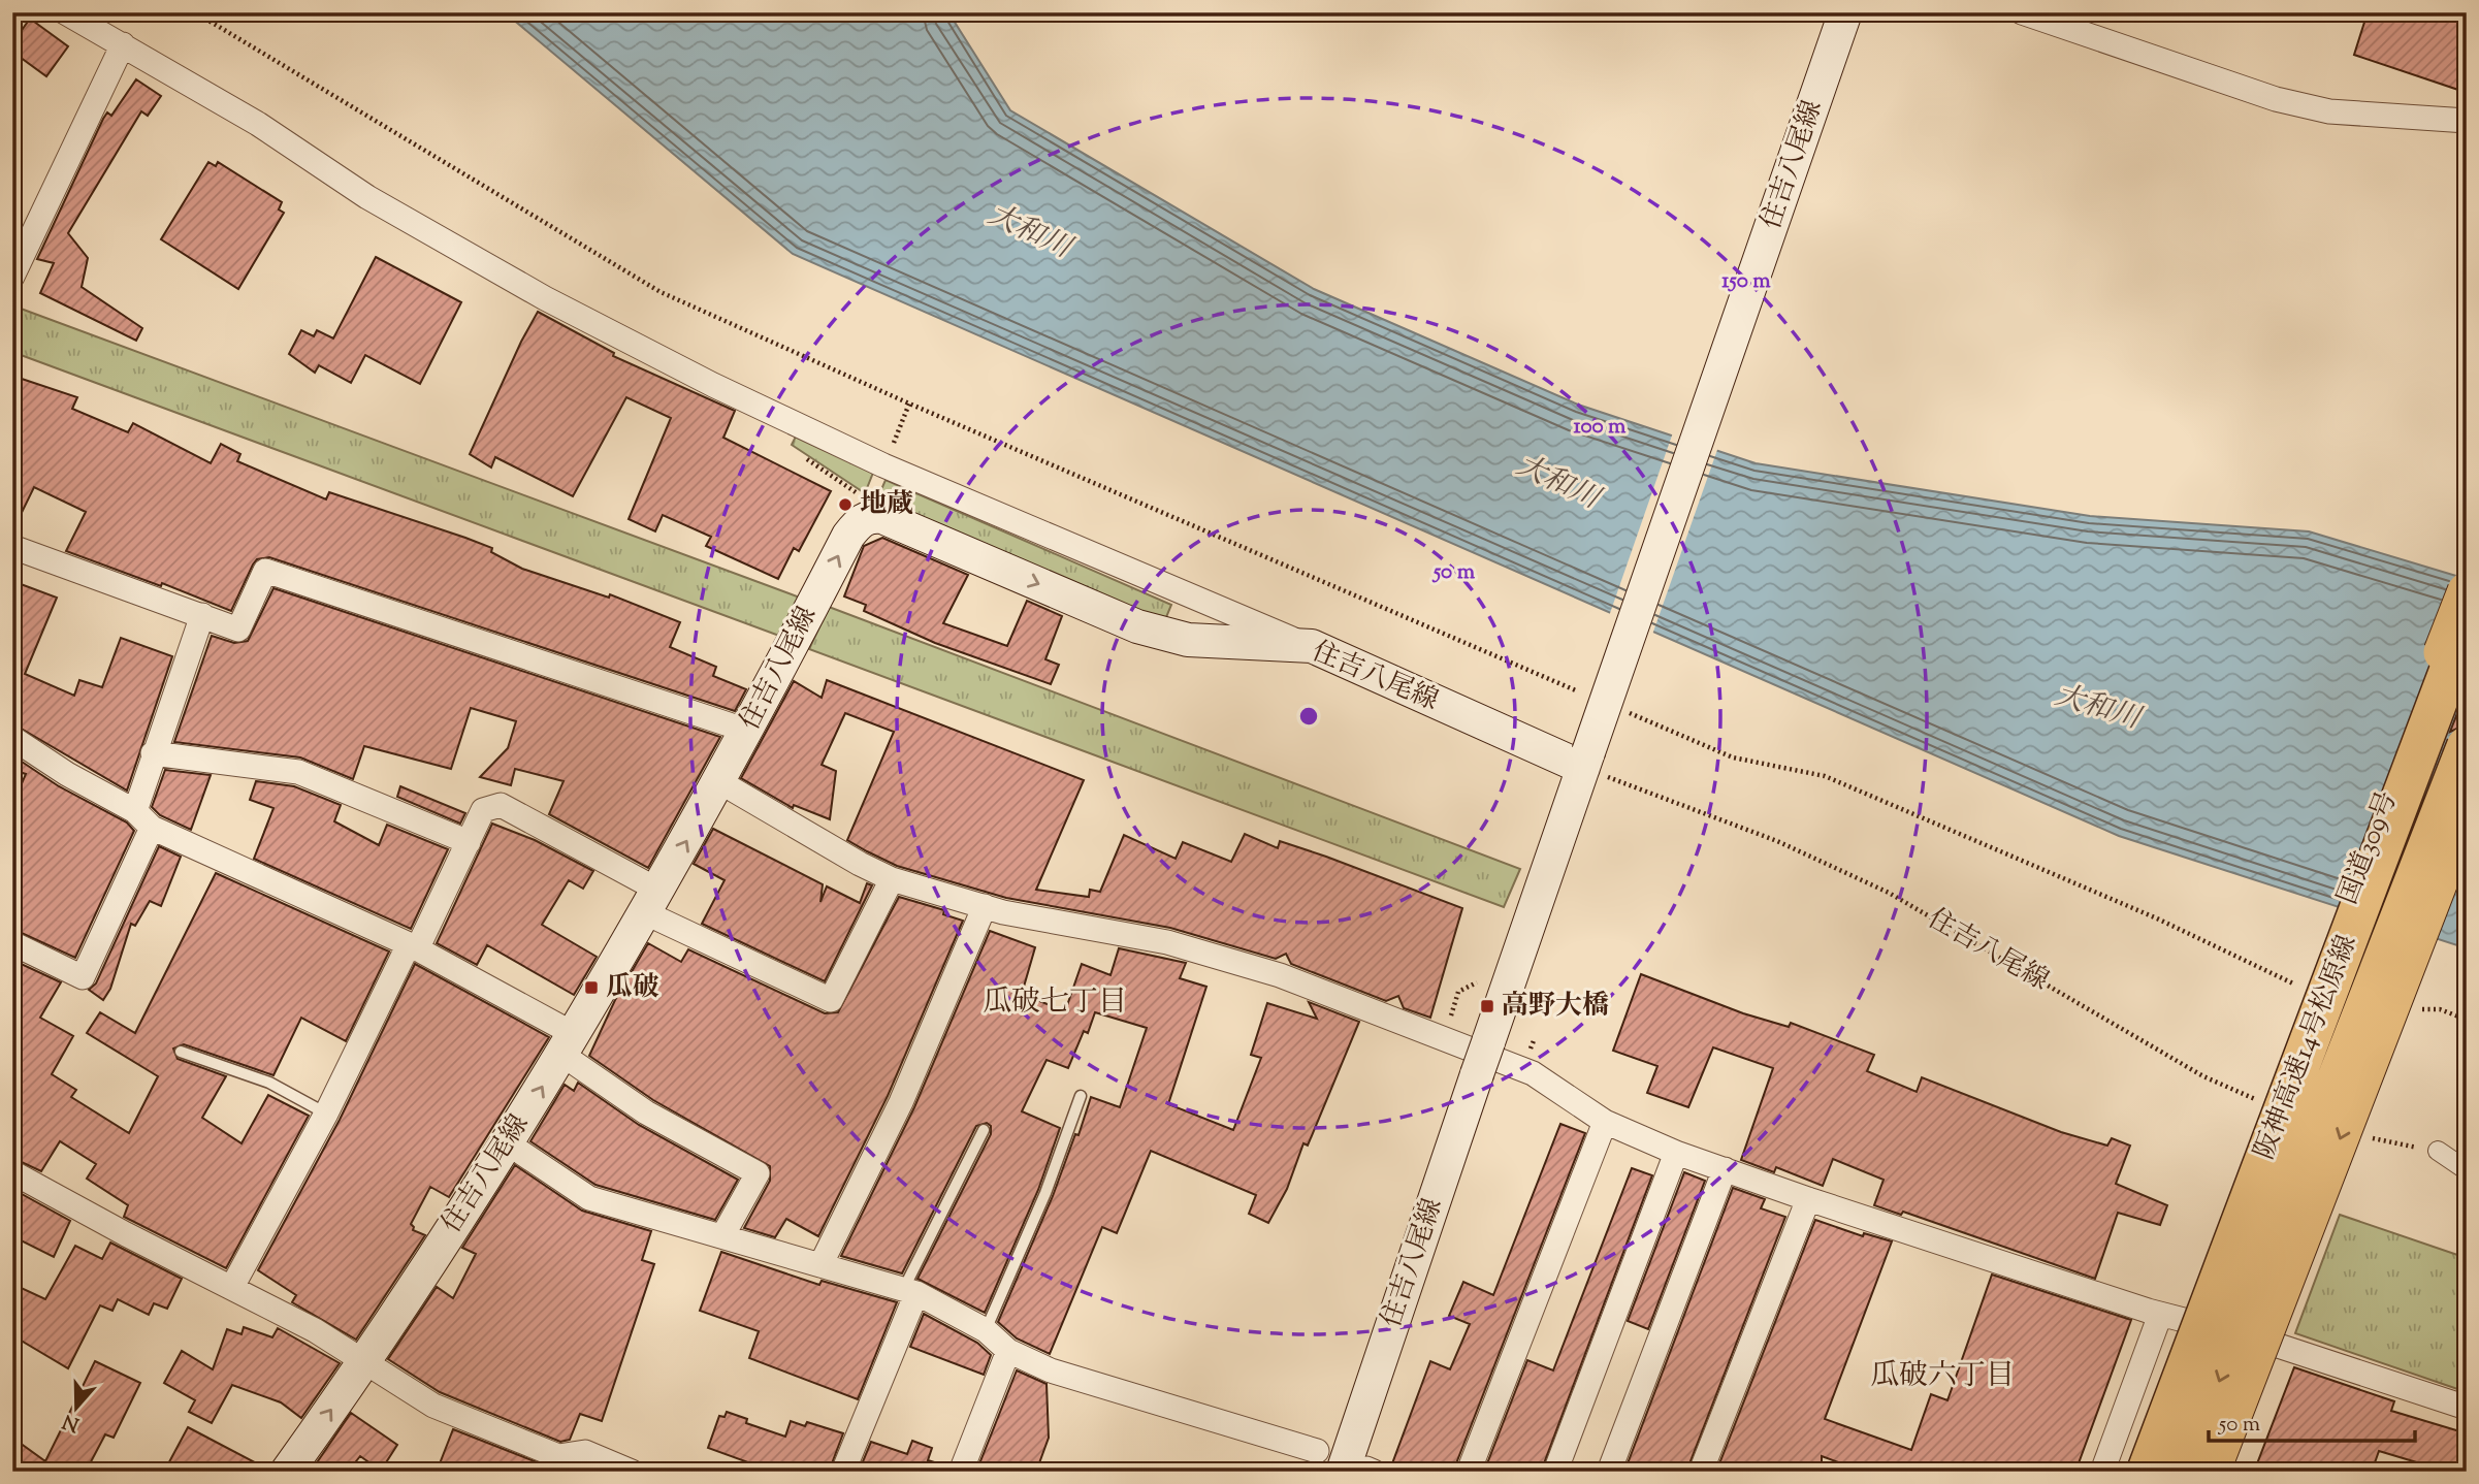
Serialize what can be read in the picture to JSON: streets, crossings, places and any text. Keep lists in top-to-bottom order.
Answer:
{
  "streets": {
    "highway": ["国道309号", "阪神高速14号松原線"],
    "main road": ["住吉八尾線"]
  },
  "districts": ["瓜破七丁目", "瓜破六丁目"],
  "water": ["大和川"],
  "places": {
    "other": ["地蔵"],
    "transit": ["瓜破", "高野大橋"]
  },
  "scale_bar": "50 m",
  "north": "bottom",
  "rings": ["150 m", "100 m", "50 m"]
}
